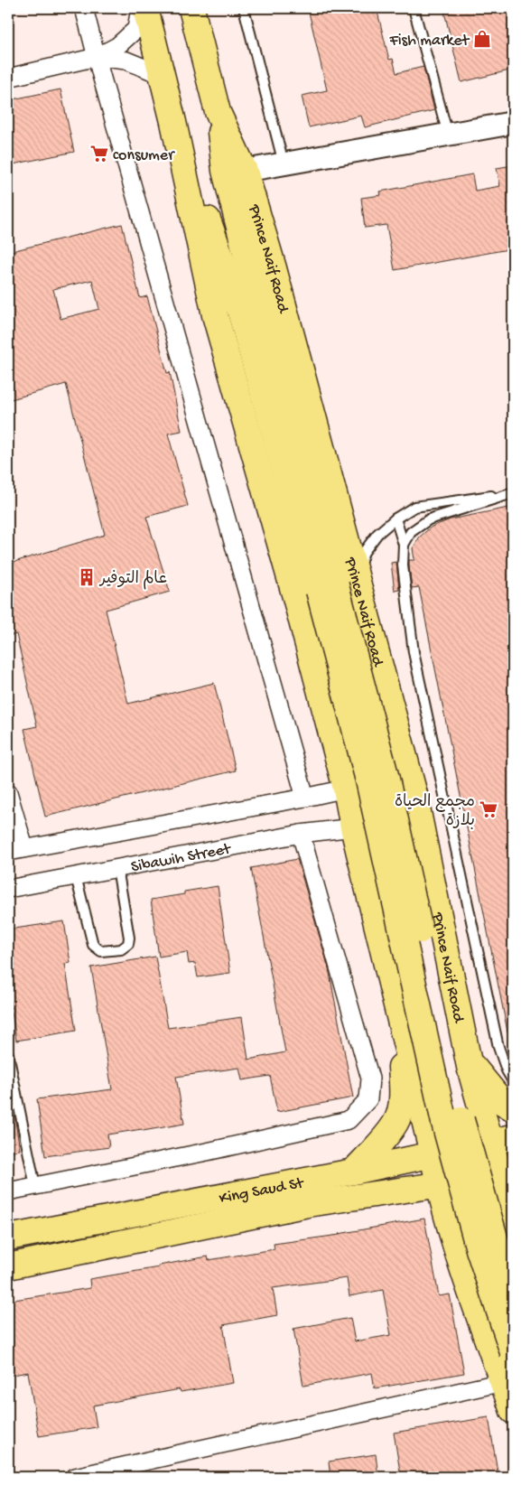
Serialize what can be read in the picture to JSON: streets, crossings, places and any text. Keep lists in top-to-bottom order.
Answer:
{
  "streets": {
    "main road": ["Prince Naif Road", "King Saud St"],
    "street": ["Sibawih Street"]
  },
  "crossings": [
    ["Prince Naif Road", "King Saud St"]
  ],
  "places": {
    "shop": ["Fish market"],
    "supermarket": ["consumer", "مجمع الحياة بلازة"],
    "building": ["عالم التوفير"]
  }
}
